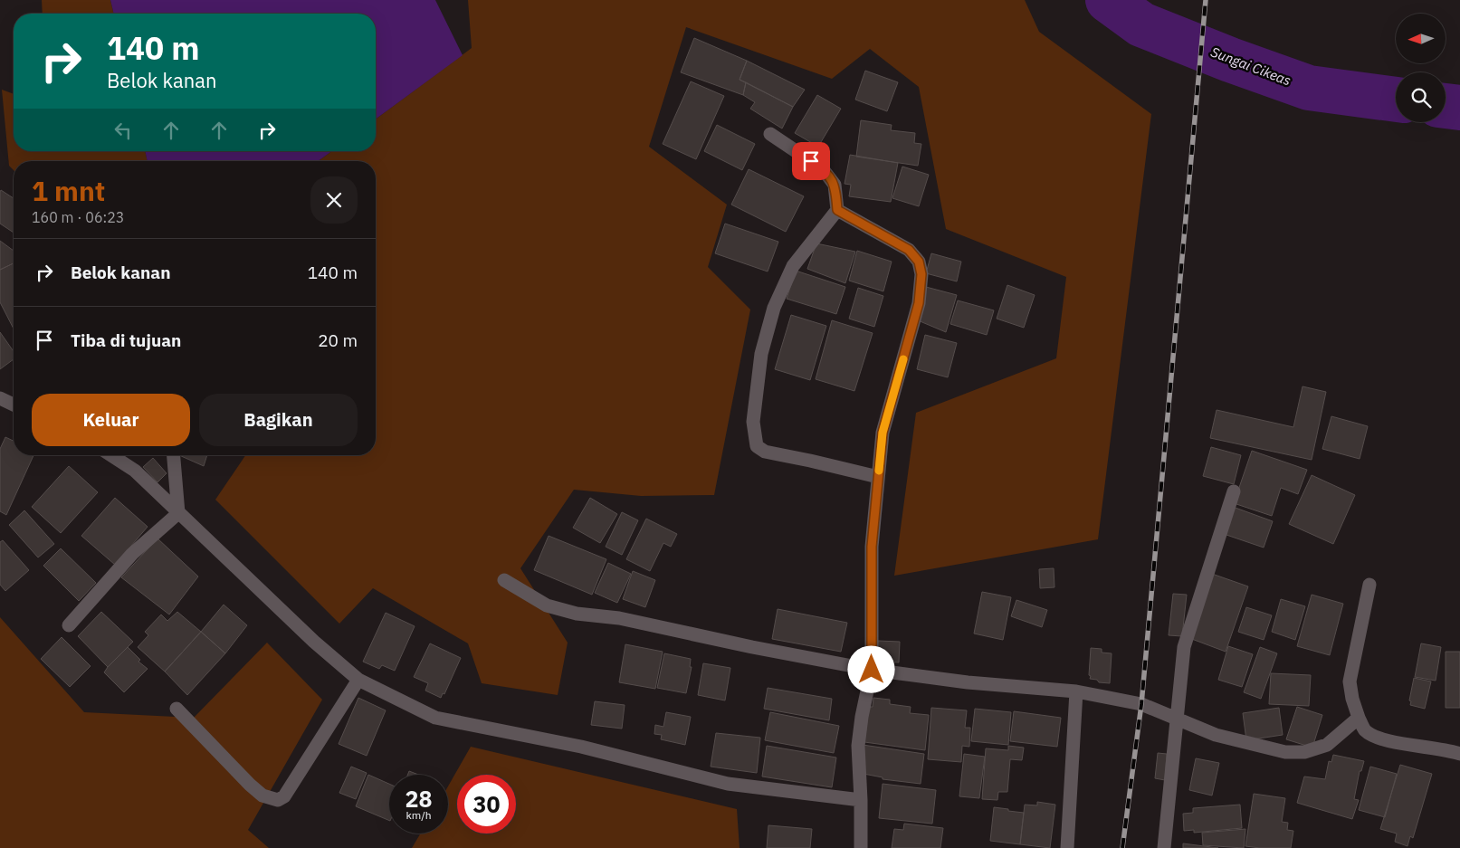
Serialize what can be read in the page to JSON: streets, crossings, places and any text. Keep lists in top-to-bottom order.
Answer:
{
  "water": ["Sungai Cikeas"],
  "north": "left",
  "page": {
    "turn": ["140 m", "Belok kanan"],
    "heading": ["1 mnt", "160 m · 06:23"],
    "list": [
      {
        "name": "Belok kanan",
        "value": "140 m"
      },
      {
        "name": "Tiba di tujuan",
        "value": "20 m"
      }
    ],
    "buttons": ["Keluar", "Bagikan"],
    "speed": "28 km/h",
    "limit": "30"
  }
}
